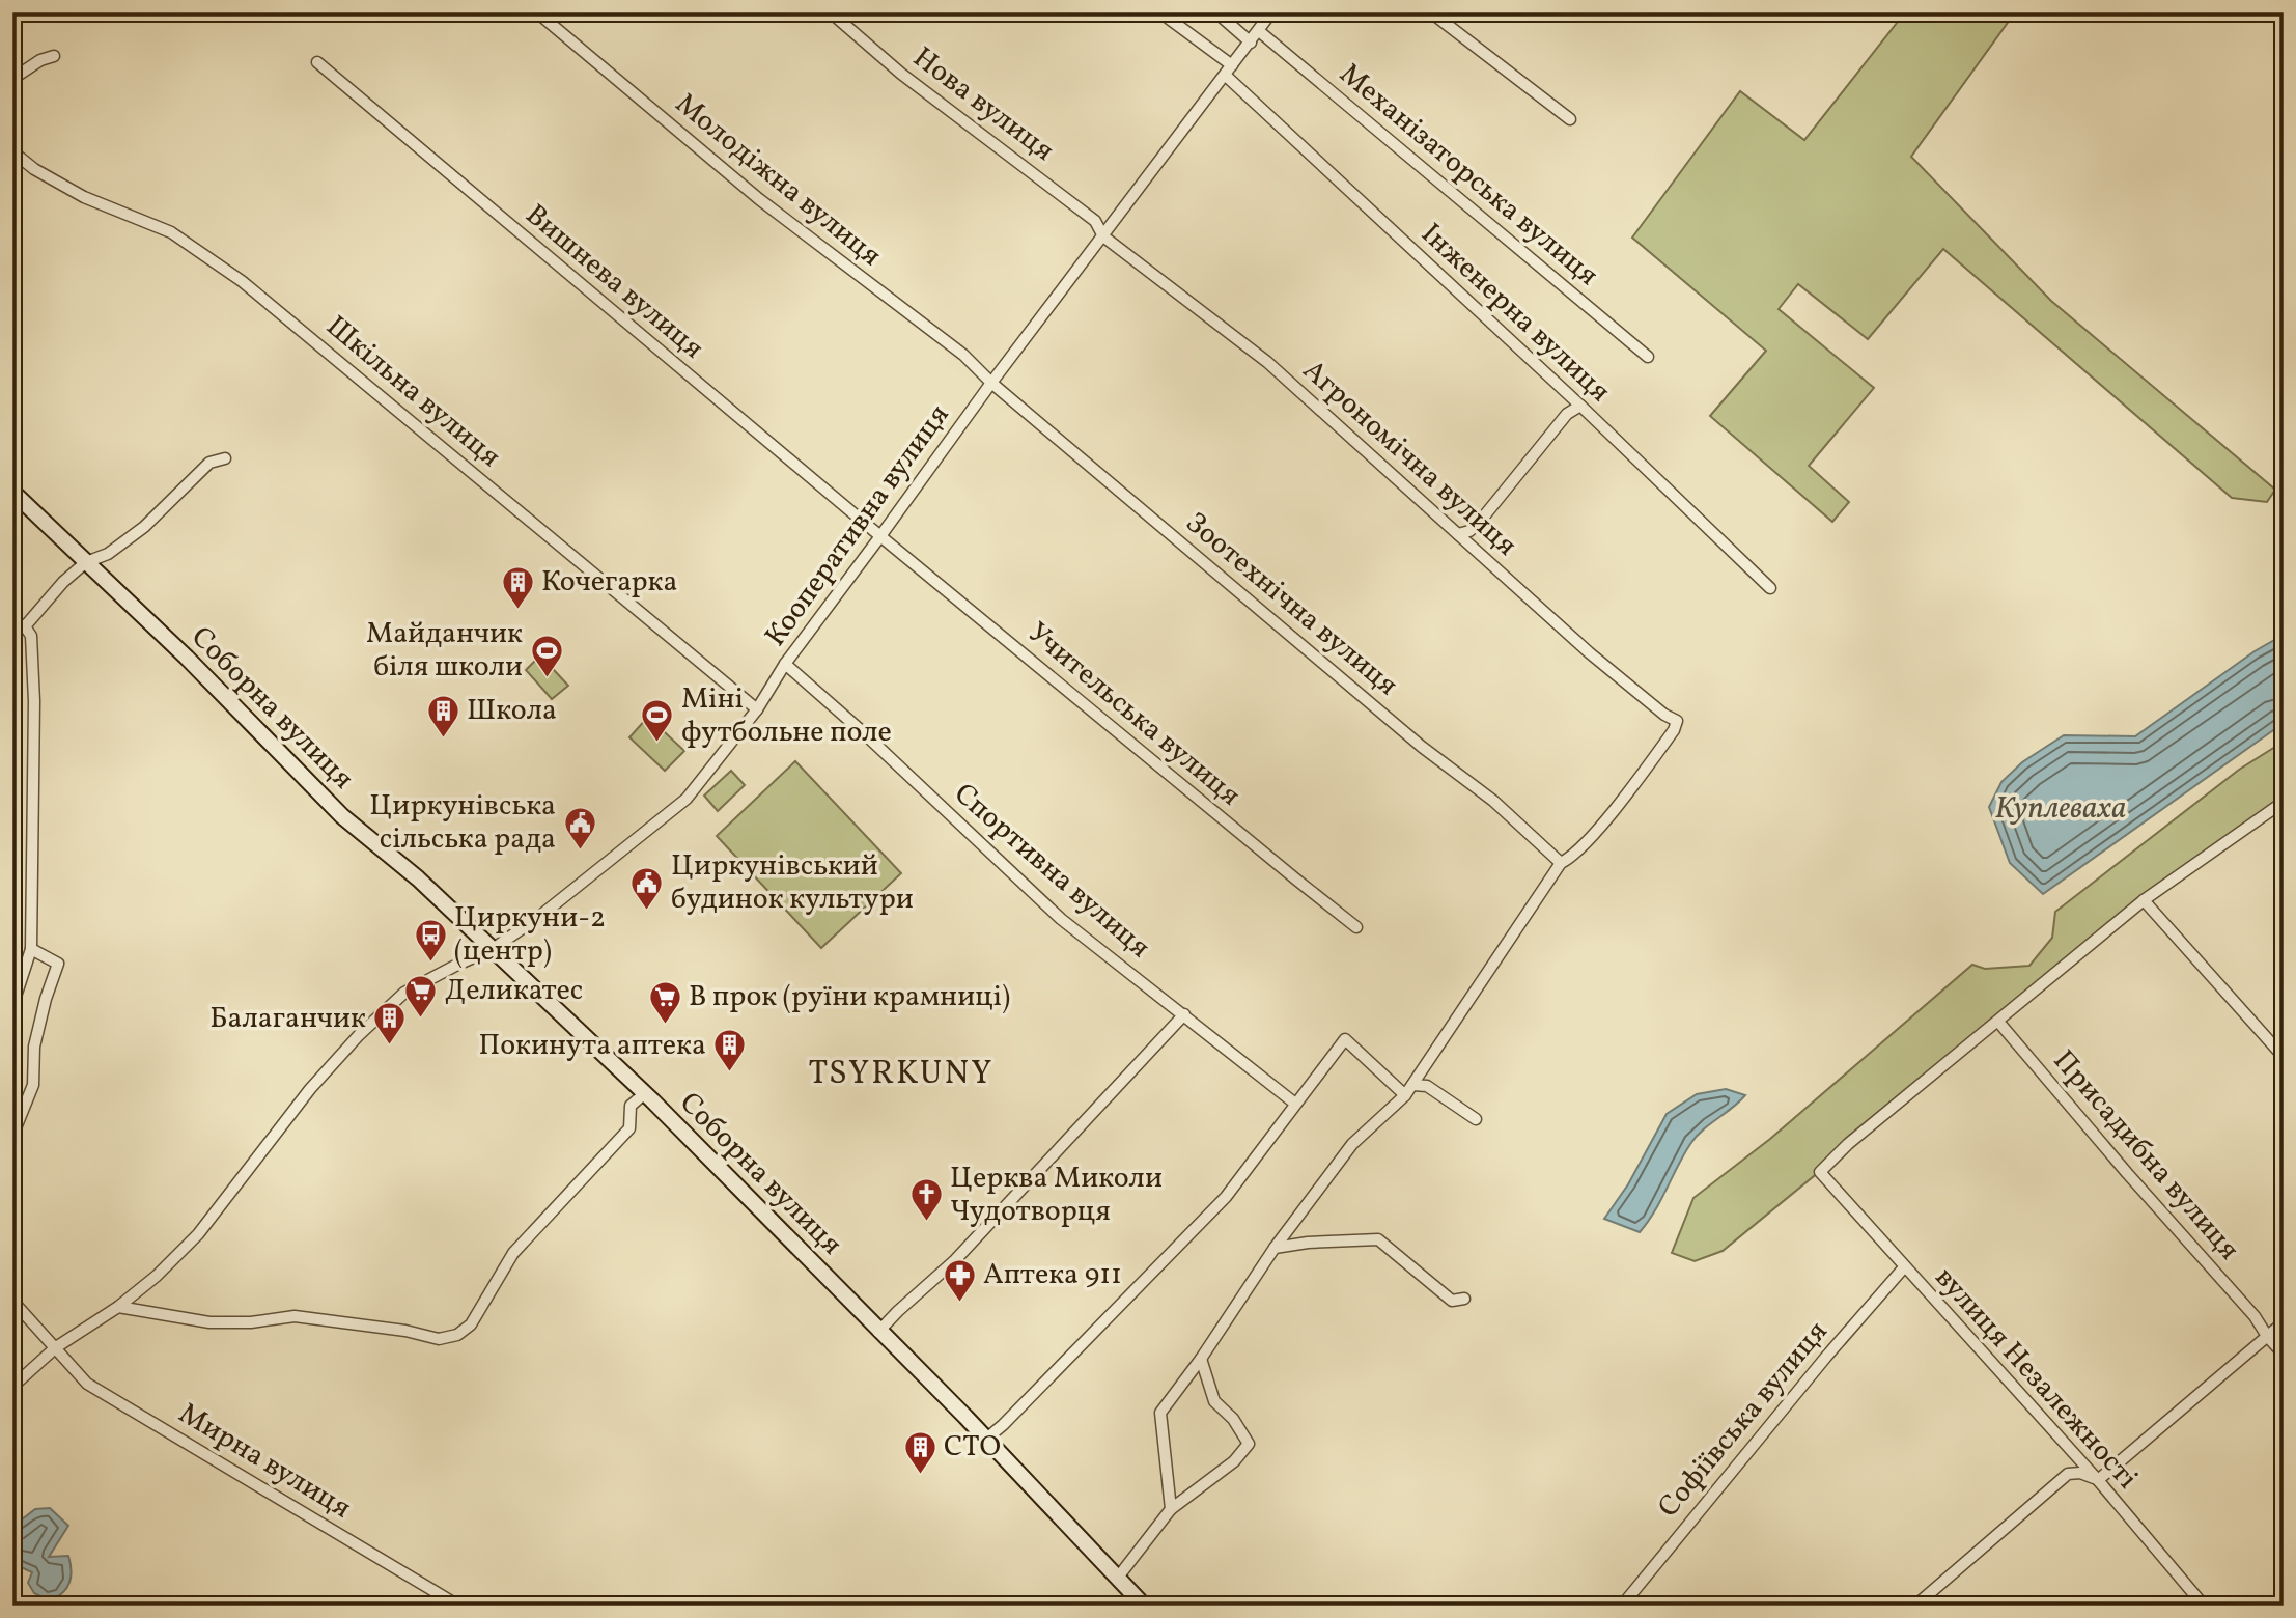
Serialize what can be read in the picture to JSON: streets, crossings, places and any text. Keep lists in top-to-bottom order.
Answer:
{
  "streets": {
    "street": [
      "Нова вулиця",
      "Механізаторська вулиця",
      "Молодіжна вулиця",
      "Вишнева вулиця",
      "Інженерна вулиця",
      "Шкільна вулиця",
      "Агрономічна вулиця",
      "Кооперативна вулиця",
      "Зоотехнічна вулиця",
      "Соборна вулиця",
      "Учительська вулиця",
      "Спортивна вулиця",
      "Присадибна вулиця",
      "вулиця Незалежності",
      "Софіївська вулиця",
      "Мирна вулиця"
    ]
  },
  "crossings": [
    ["Нова вулиця", "Агрономічна вулиця"],
    ["Нова вулиця", "Кооперативна вулиця"],
    ["Механізаторська вулиця", "Кооперативна вулиця"],
    ["Молодіжна вулиця", "Кооперативна вулиця"],
    ["Молодіжна вулиця", "Зоотехнічна вулиця"],
    ["Вишнева вулиця", "Кооперативна вулиця"],
    ["Вишнева вулиця", "Учительська вулиця"],
    ["Інженерна вулиця", "Кооперативна вулиця"],
    ["Шкільна вулиця", "Кооперативна вулиця"],
    ["Агрономічна вулиця", "Кооперативна вулиця"],
    ["Агрономічна вулиця", "Зоотехнічна вулиця"],
    ["Кооперативна вулиця", "Зоотехнічна вулиця"],
    ["Кооперативна вулиця", "Соборна вулиця"],
    ["Кооперативна вулиця", "Учительська вулиця"],
    ["Кооперативна вулиця", "Спортивна вулиця"],
    ["Кооперативна вулиця", "Мирна вулиця"],
    ["Присадибна вулиця", "вулиця Незалежності"],
    ["вулиця Незалежності", "Софіївська вулиця"]
  ],
  "districts": ["TSYRKUNY"],
  "water": ["Куплеваха"],
  "places": {
    "building": [
      "Кочегарка",
      "Школа",
      "Балаганчик",
      "Покинута аптека",
      "СТО"
    ],
    "sports": ["Майданчик біля школи", "Міні футбольне поле"],
    "public building": ["Циркунівська сільська рада", "Циркунівський будинок культури"],
    "bus stop": ["Циркуни-2 (центр)"],
    "supermarket": ["Деликатес", "В прок (руїни крамниці)"],
    "church": ["Церква Миколи Чудотворця"],
    "pharmacy": ["Аптека 911"]
  }
}
